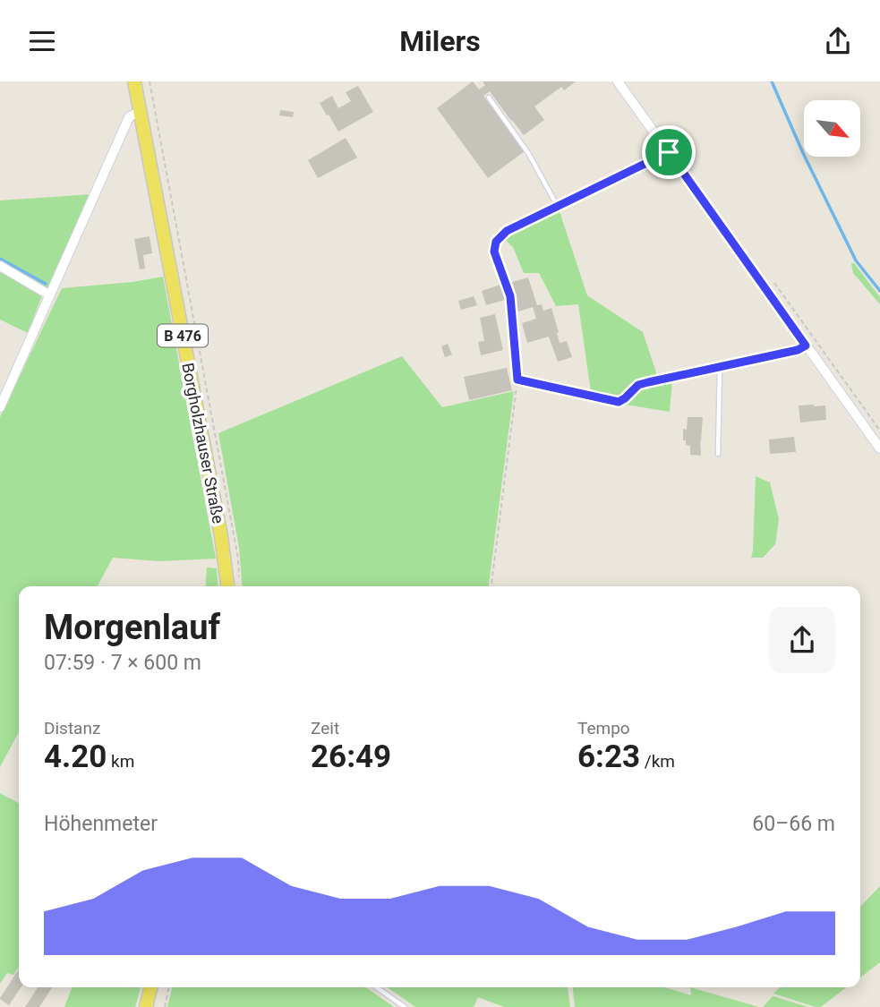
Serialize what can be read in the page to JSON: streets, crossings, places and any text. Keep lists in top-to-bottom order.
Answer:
{
  "streets": {
    "main road": ["B 476", "Borgholzhauser Straße"]
  },
  "north": "bottom right",
  "page": {
    "header": "Milers",
    "heading": ["Morgenlauf", "07:59 · 7 × 600 m"],
    "stats": [
      ["Distanz", "4.20 km"],
      ["Zeit", "26:49"],
      ["Tempo", "6:23 /km"]
    ],
    "chart": ["Höhenmeter", "60–66 m"]
  }
}
